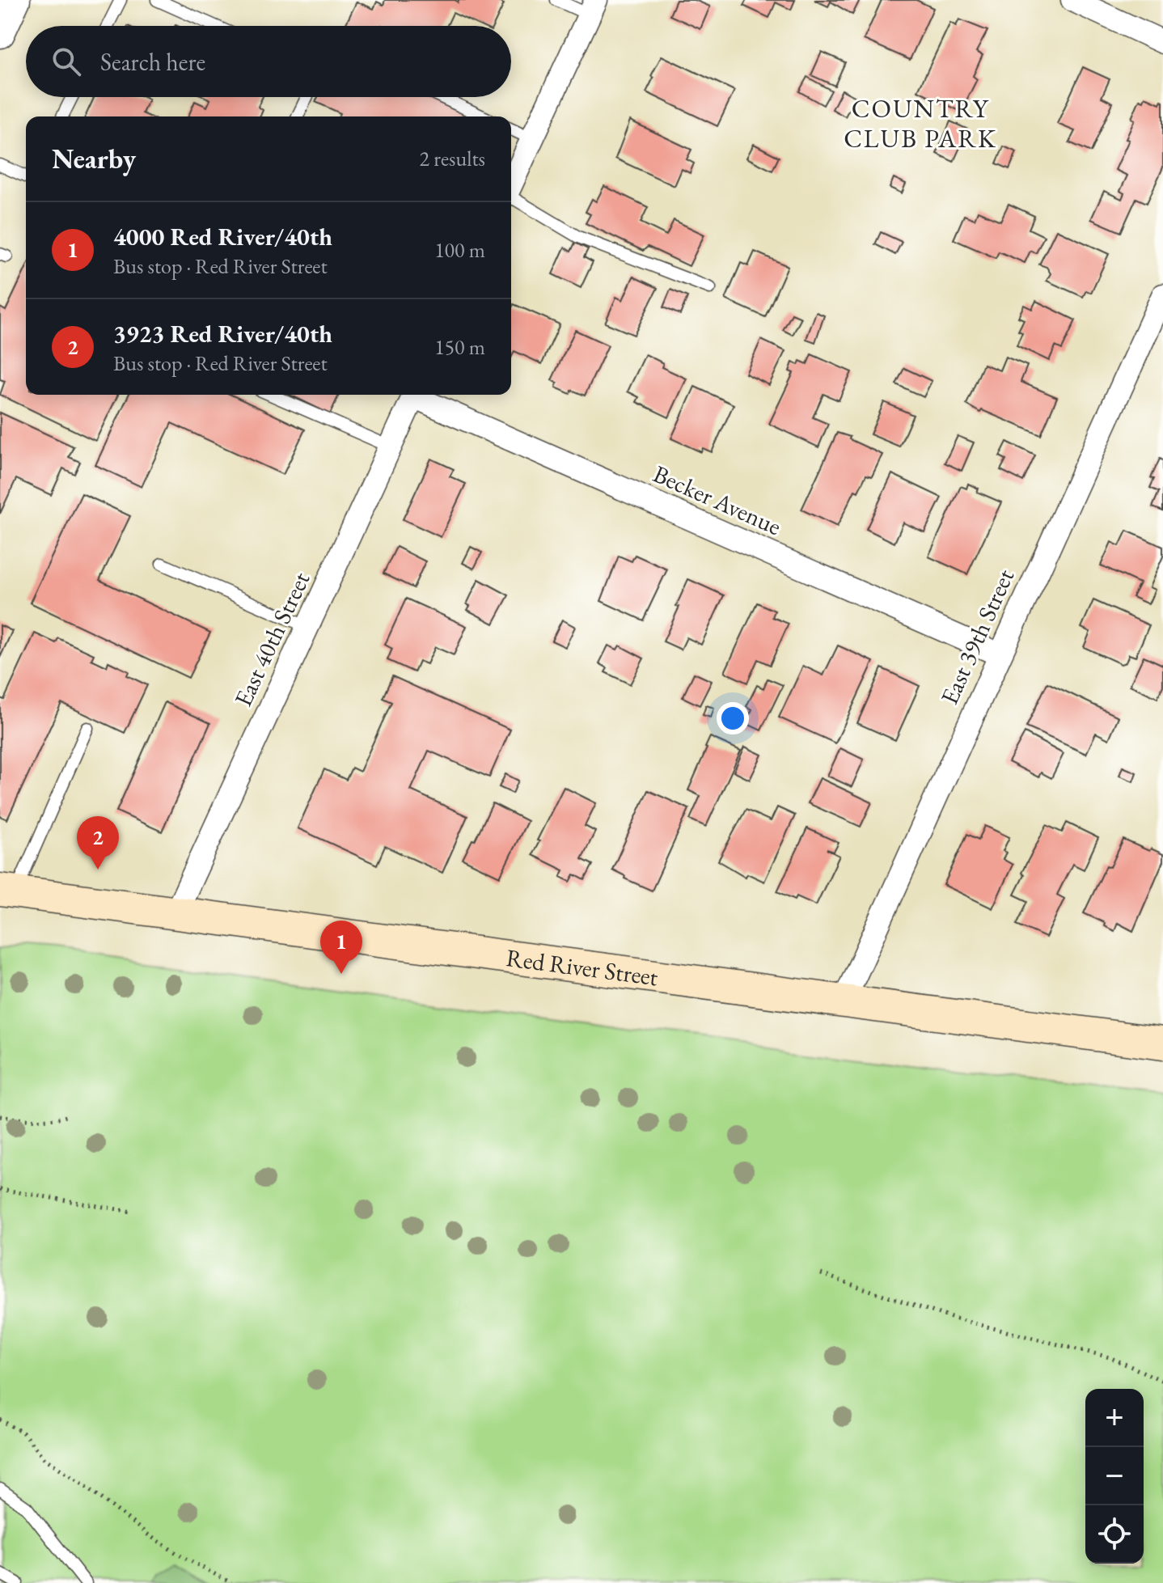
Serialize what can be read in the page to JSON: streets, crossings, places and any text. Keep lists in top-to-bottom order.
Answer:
{
  "streets": {
    "main road": ["Red River Street"],
    "street": ["Becker Avenue", "East 39th Street", "East 40th Street"]
  },
  "crossings": [
    ["Becker Avenue", "East 39th Street"],
    ["East 39th Street", "Red River Street"],
    ["East 40th Street", "Red River Street"]
  ],
  "districts": ["COUNTRY CLUB PARK"],
  "page": {
    "search": "Search here",
    "heading": ["Nearby", "2 results"],
    "list": [
      {
        "mark": "1",
        "name": "4000 Red River/40th",
        "note": "Bus stop · Red River Street",
        "value": "100 m"
      },
      {
        "mark": "2",
        "name": "3923 Red River/40th",
        "note": "Bus stop · Red River Street",
        "value": "150 m"
      }
    ],
    "pins": ["2", "1"],
    "map_buttons": ["+", "−"]
  }
}
